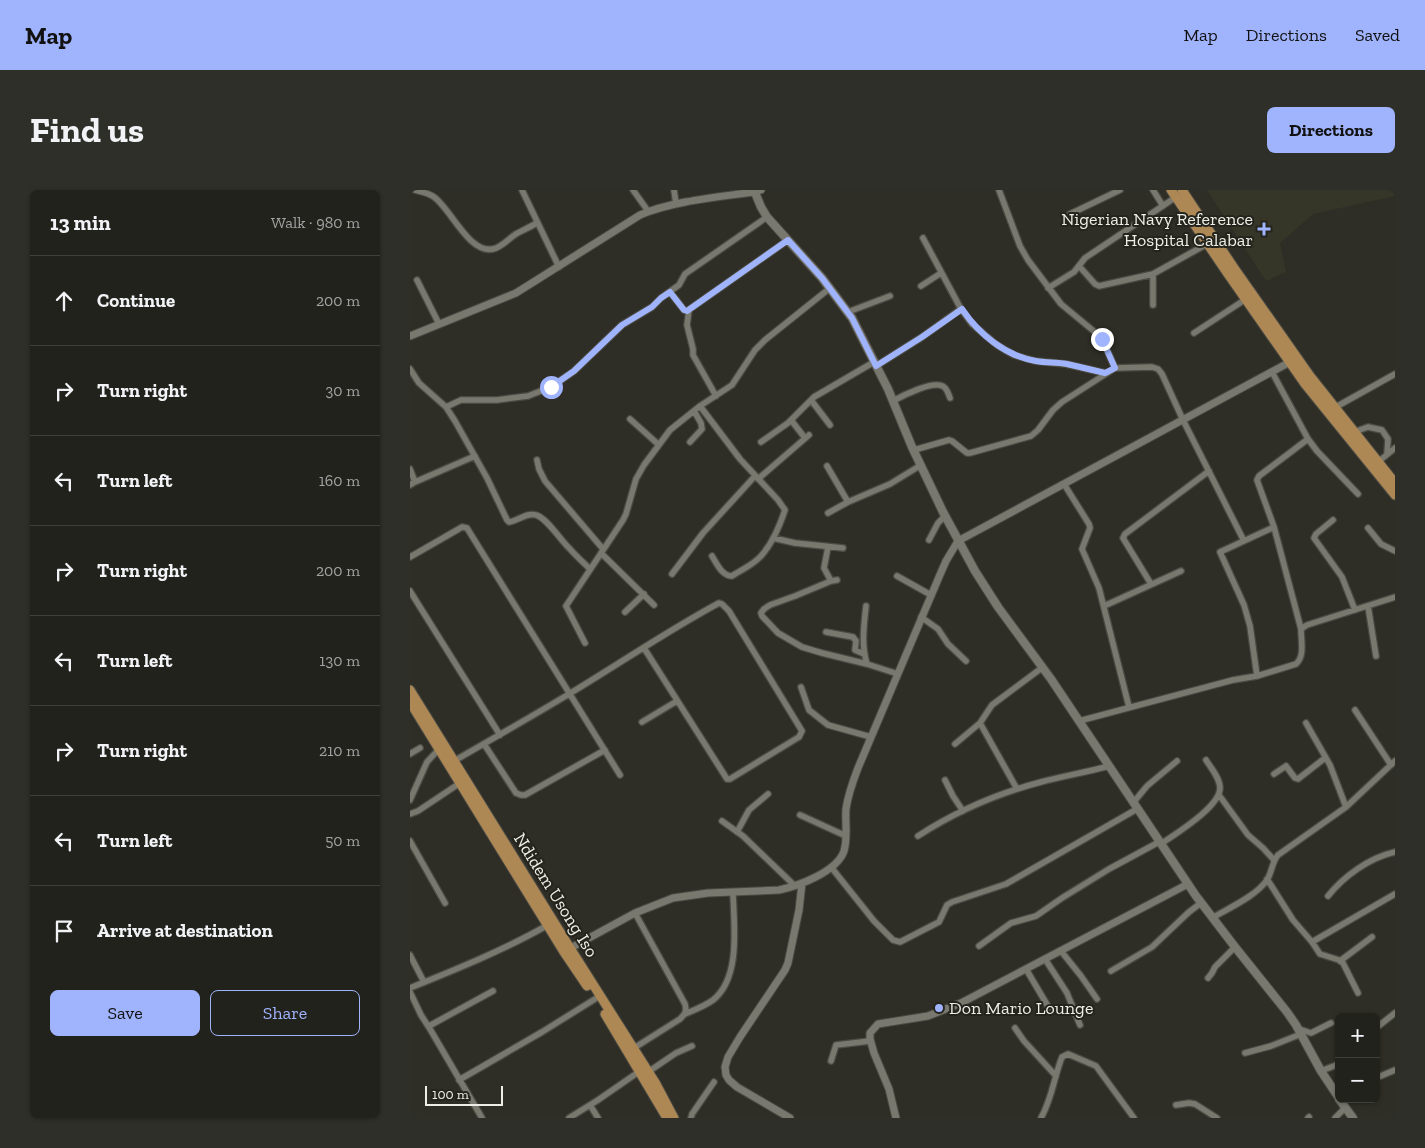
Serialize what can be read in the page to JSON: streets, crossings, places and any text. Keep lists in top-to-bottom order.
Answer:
{
  "streets": {
    "highway": ["Ndidem Usong Iso"]
  },
  "places": {
    "health": ["Nigerian Navy Reference Hospital Calabar"],
    "other": ["Don Mario Lounge"]
  },
  "scale_bar": "100 m",
  "page": {
    "header": "Map",
    "nav": ["Map", "Directions", "Saved"],
    "buttons": [
      "Directions",
      ["Save", "Share"]
    ],
    "title": "Find us",
    "heading": ["13 min", "Walk · 980 m"],
    "list": [
      ["Continue", "200 m"],
      ["Turn right", "30 m"],
      ["Turn left", "160 m"],
      ["Turn right", "200 m"],
      ["Turn left", "130 m"],
      ["Turn right", "210 m"],
      ["Turn left", "50 m"],
      "Arrive at destination"
    ],
    "map_buttons": ["+", "−"],
    "scale": "100 m"
  }
}
